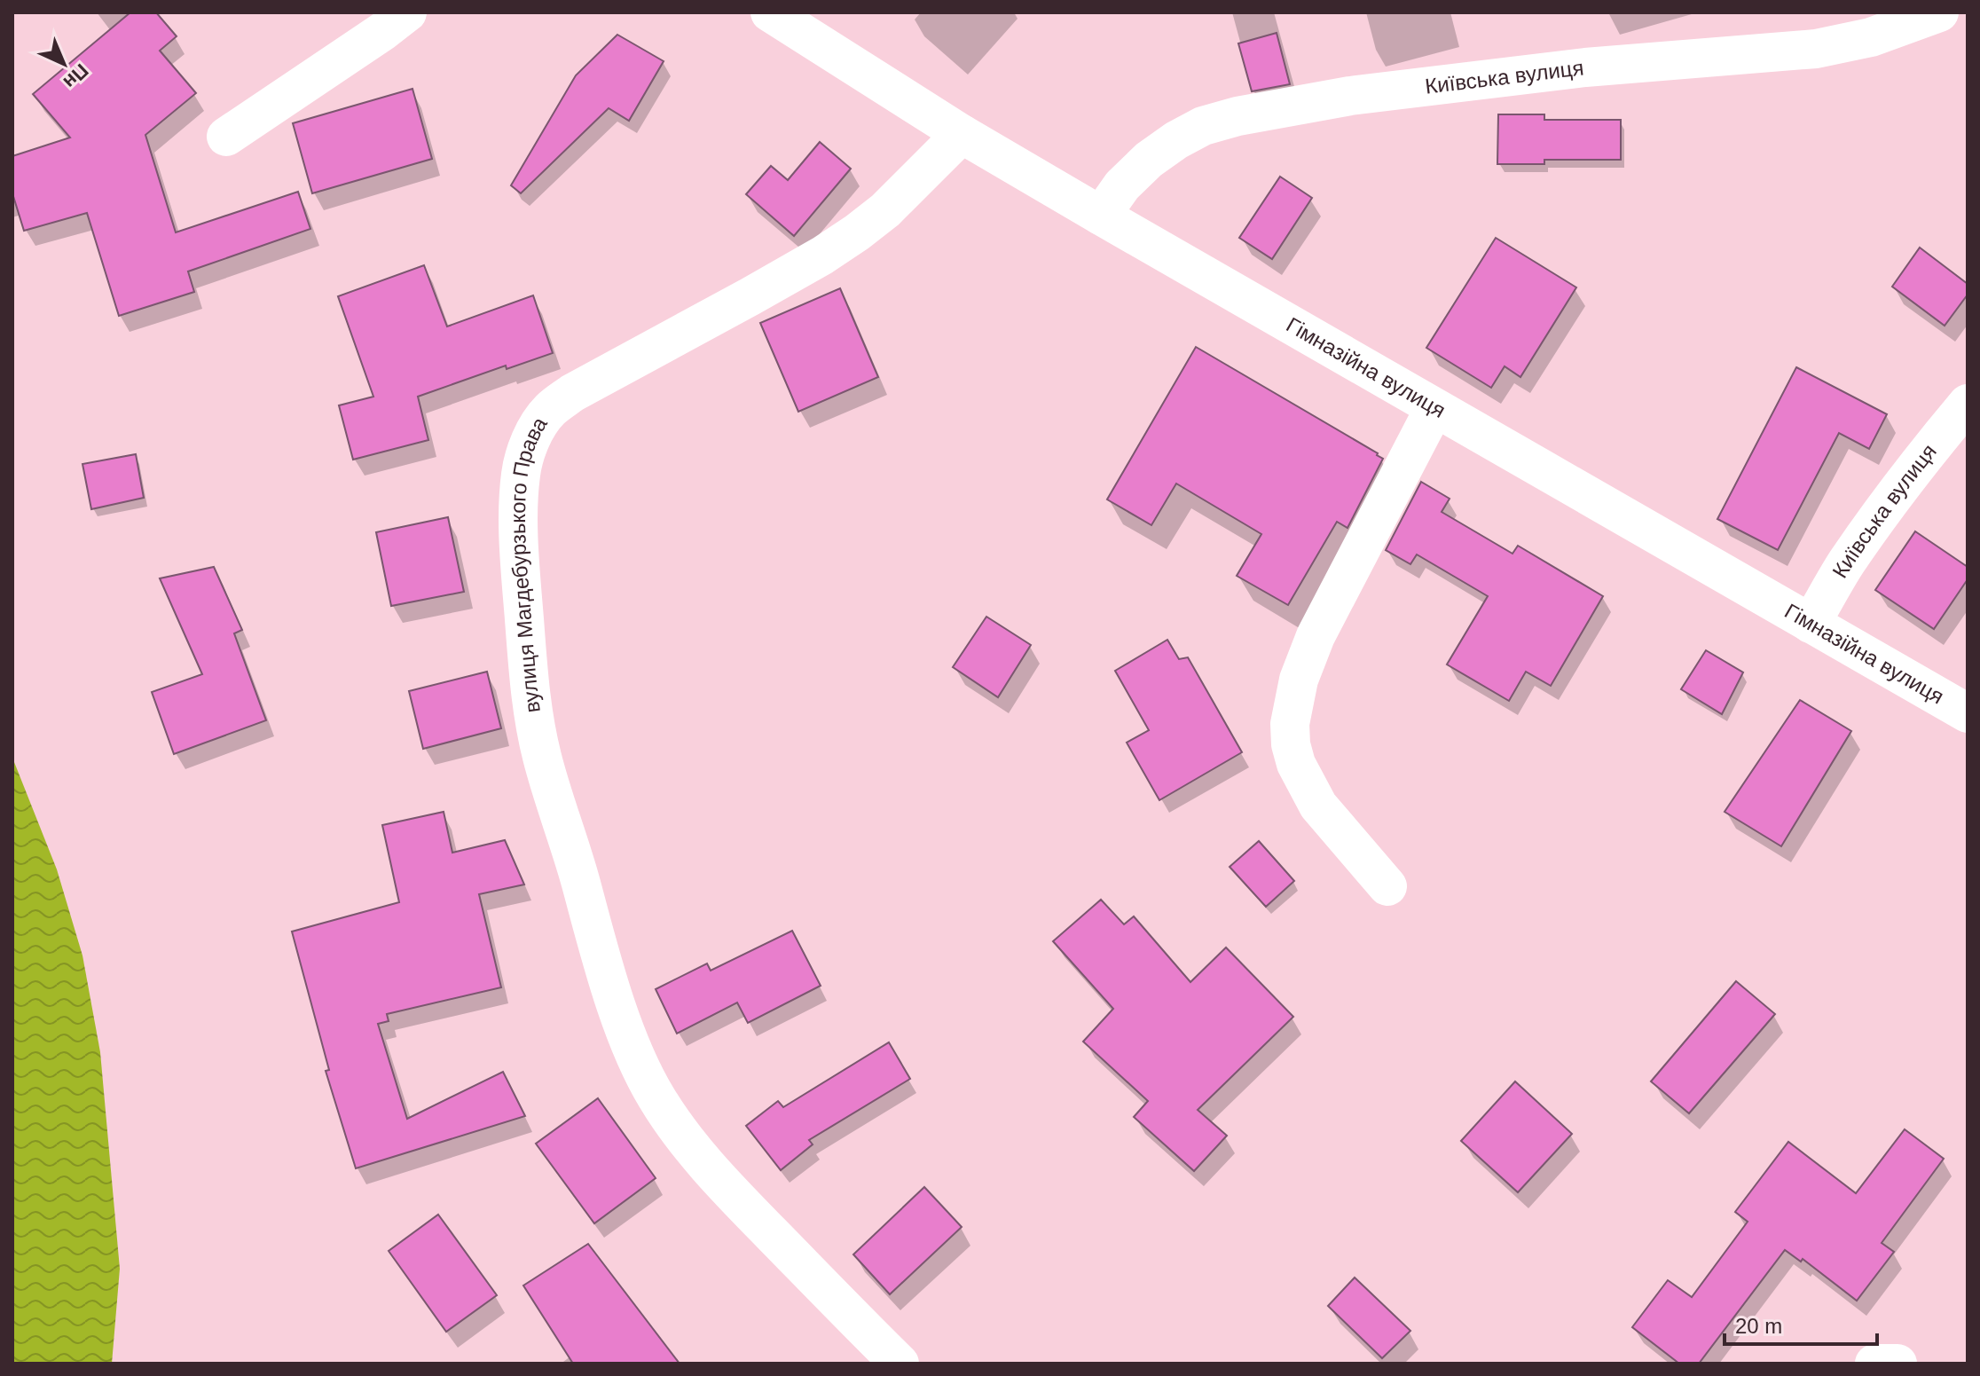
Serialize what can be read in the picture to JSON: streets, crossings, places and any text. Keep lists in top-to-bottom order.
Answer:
{
  "streets": {
    "street": ["Київська вулиця", "Гімназійна вулиця", "вулиця Магдебурзького Права"]
  },
  "crossings": [
    ["Київська вулиця", "Гімназійна вулиця"],
    ["Гімназійна вулиця", "вулиця Магдебурзького Права"]
  ],
  "scale_bar": "20 m",
  "north": "bottom right"
}
